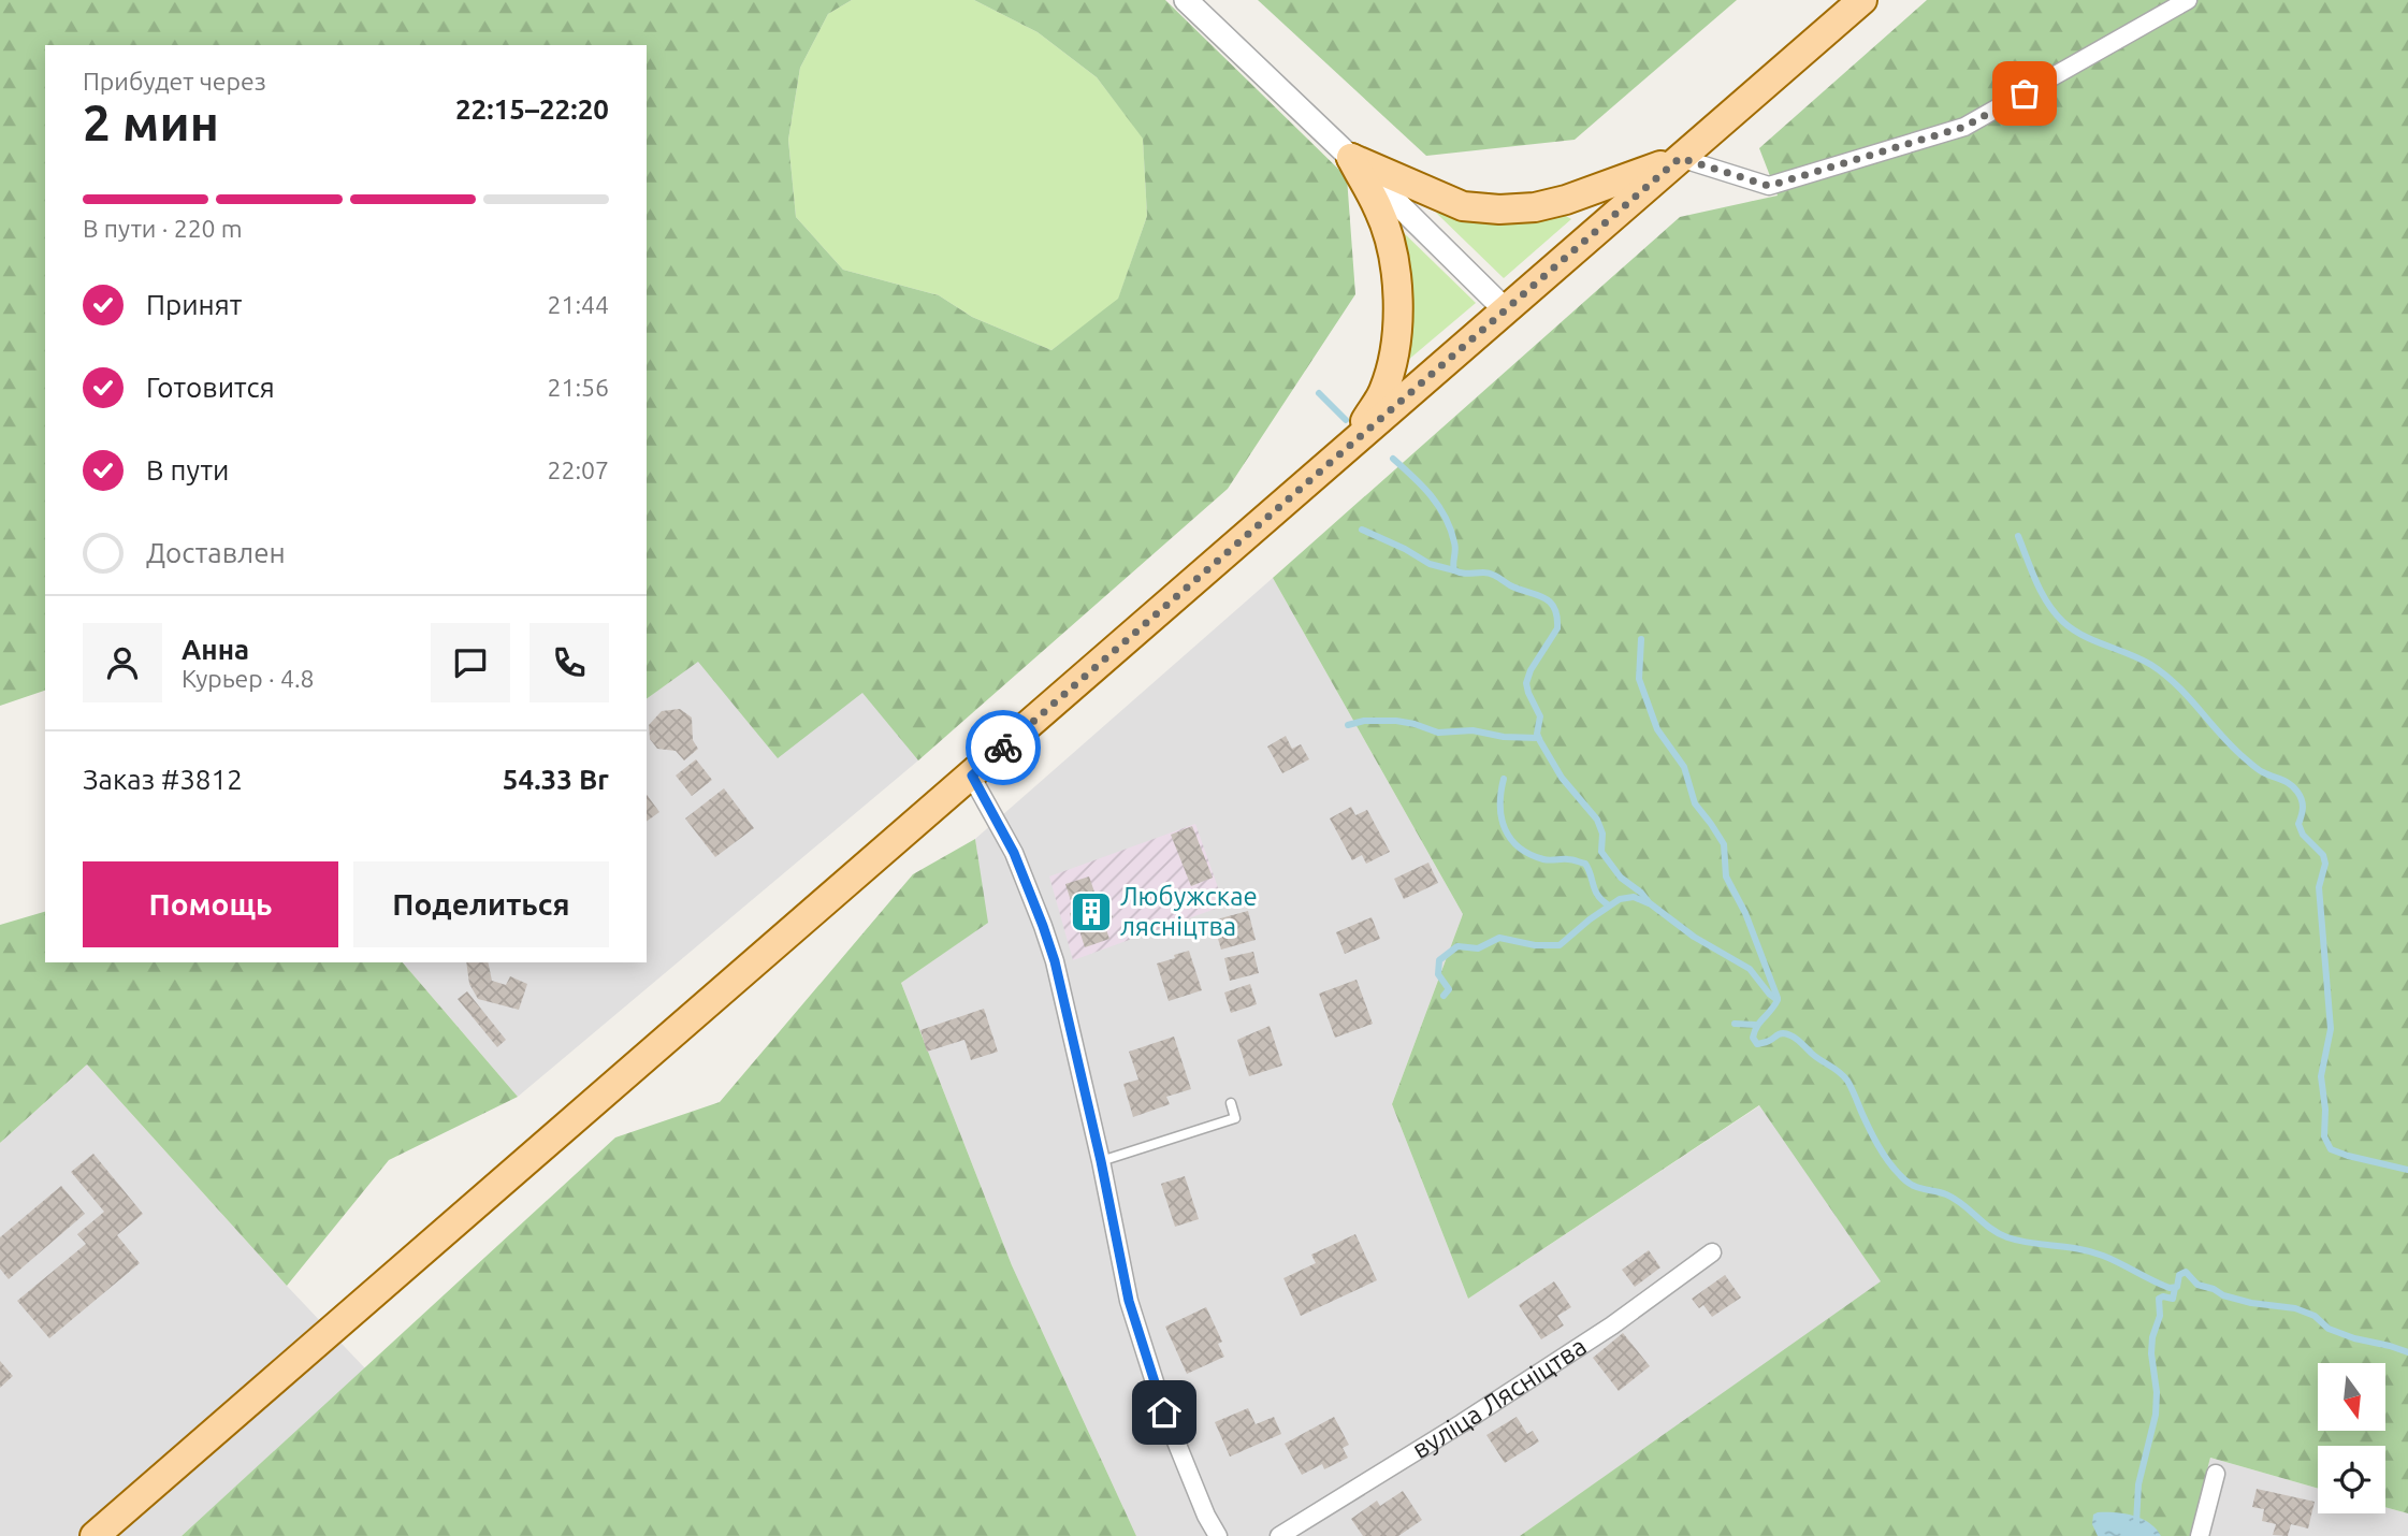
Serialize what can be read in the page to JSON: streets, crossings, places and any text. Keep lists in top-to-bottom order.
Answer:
{
  "streets": {
    "street": ["вуліца Лясніцтва"]
  },
  "places": {
    "building": ["Любужскае лясніцтва"]
  },
  "north": "bottom",
  "page": {
    "heading": ["2 мин", "Прибудет через", "22:15–22:20"],
    "panel": [
      "Анна",
      "Курьер · 4.8",
      "Заказ #3812",
      "54.33 Br"
    ],
    "bar": "В пути · 220 m",
    "list": [
      ["Принят", "21:44"],
      ["Готовится", "21:56"],
      ["В пути", "22:07"],
      "Доставлен"
    ],
    "buttons": ["Помощь", "Поделиться"]
  }
}
